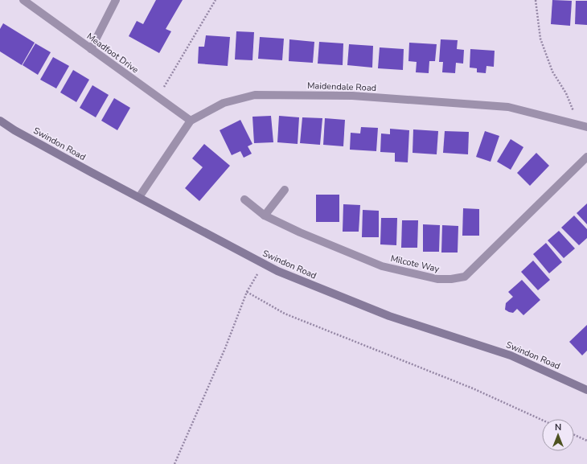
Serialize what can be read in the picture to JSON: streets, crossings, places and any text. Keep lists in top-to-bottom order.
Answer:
{
  "streets": {
    "main road": ["Swindon Road"],
    "street": ["Meadfoot Drive", "Maidendale Road", "Milcote Way"]
  },
  "crossings": [
    ["Meadfoot Drive", "Maidendale Road"],
    ["Maidendale Road", "Swindon Road"]
  ],
  "north": "top"
}
